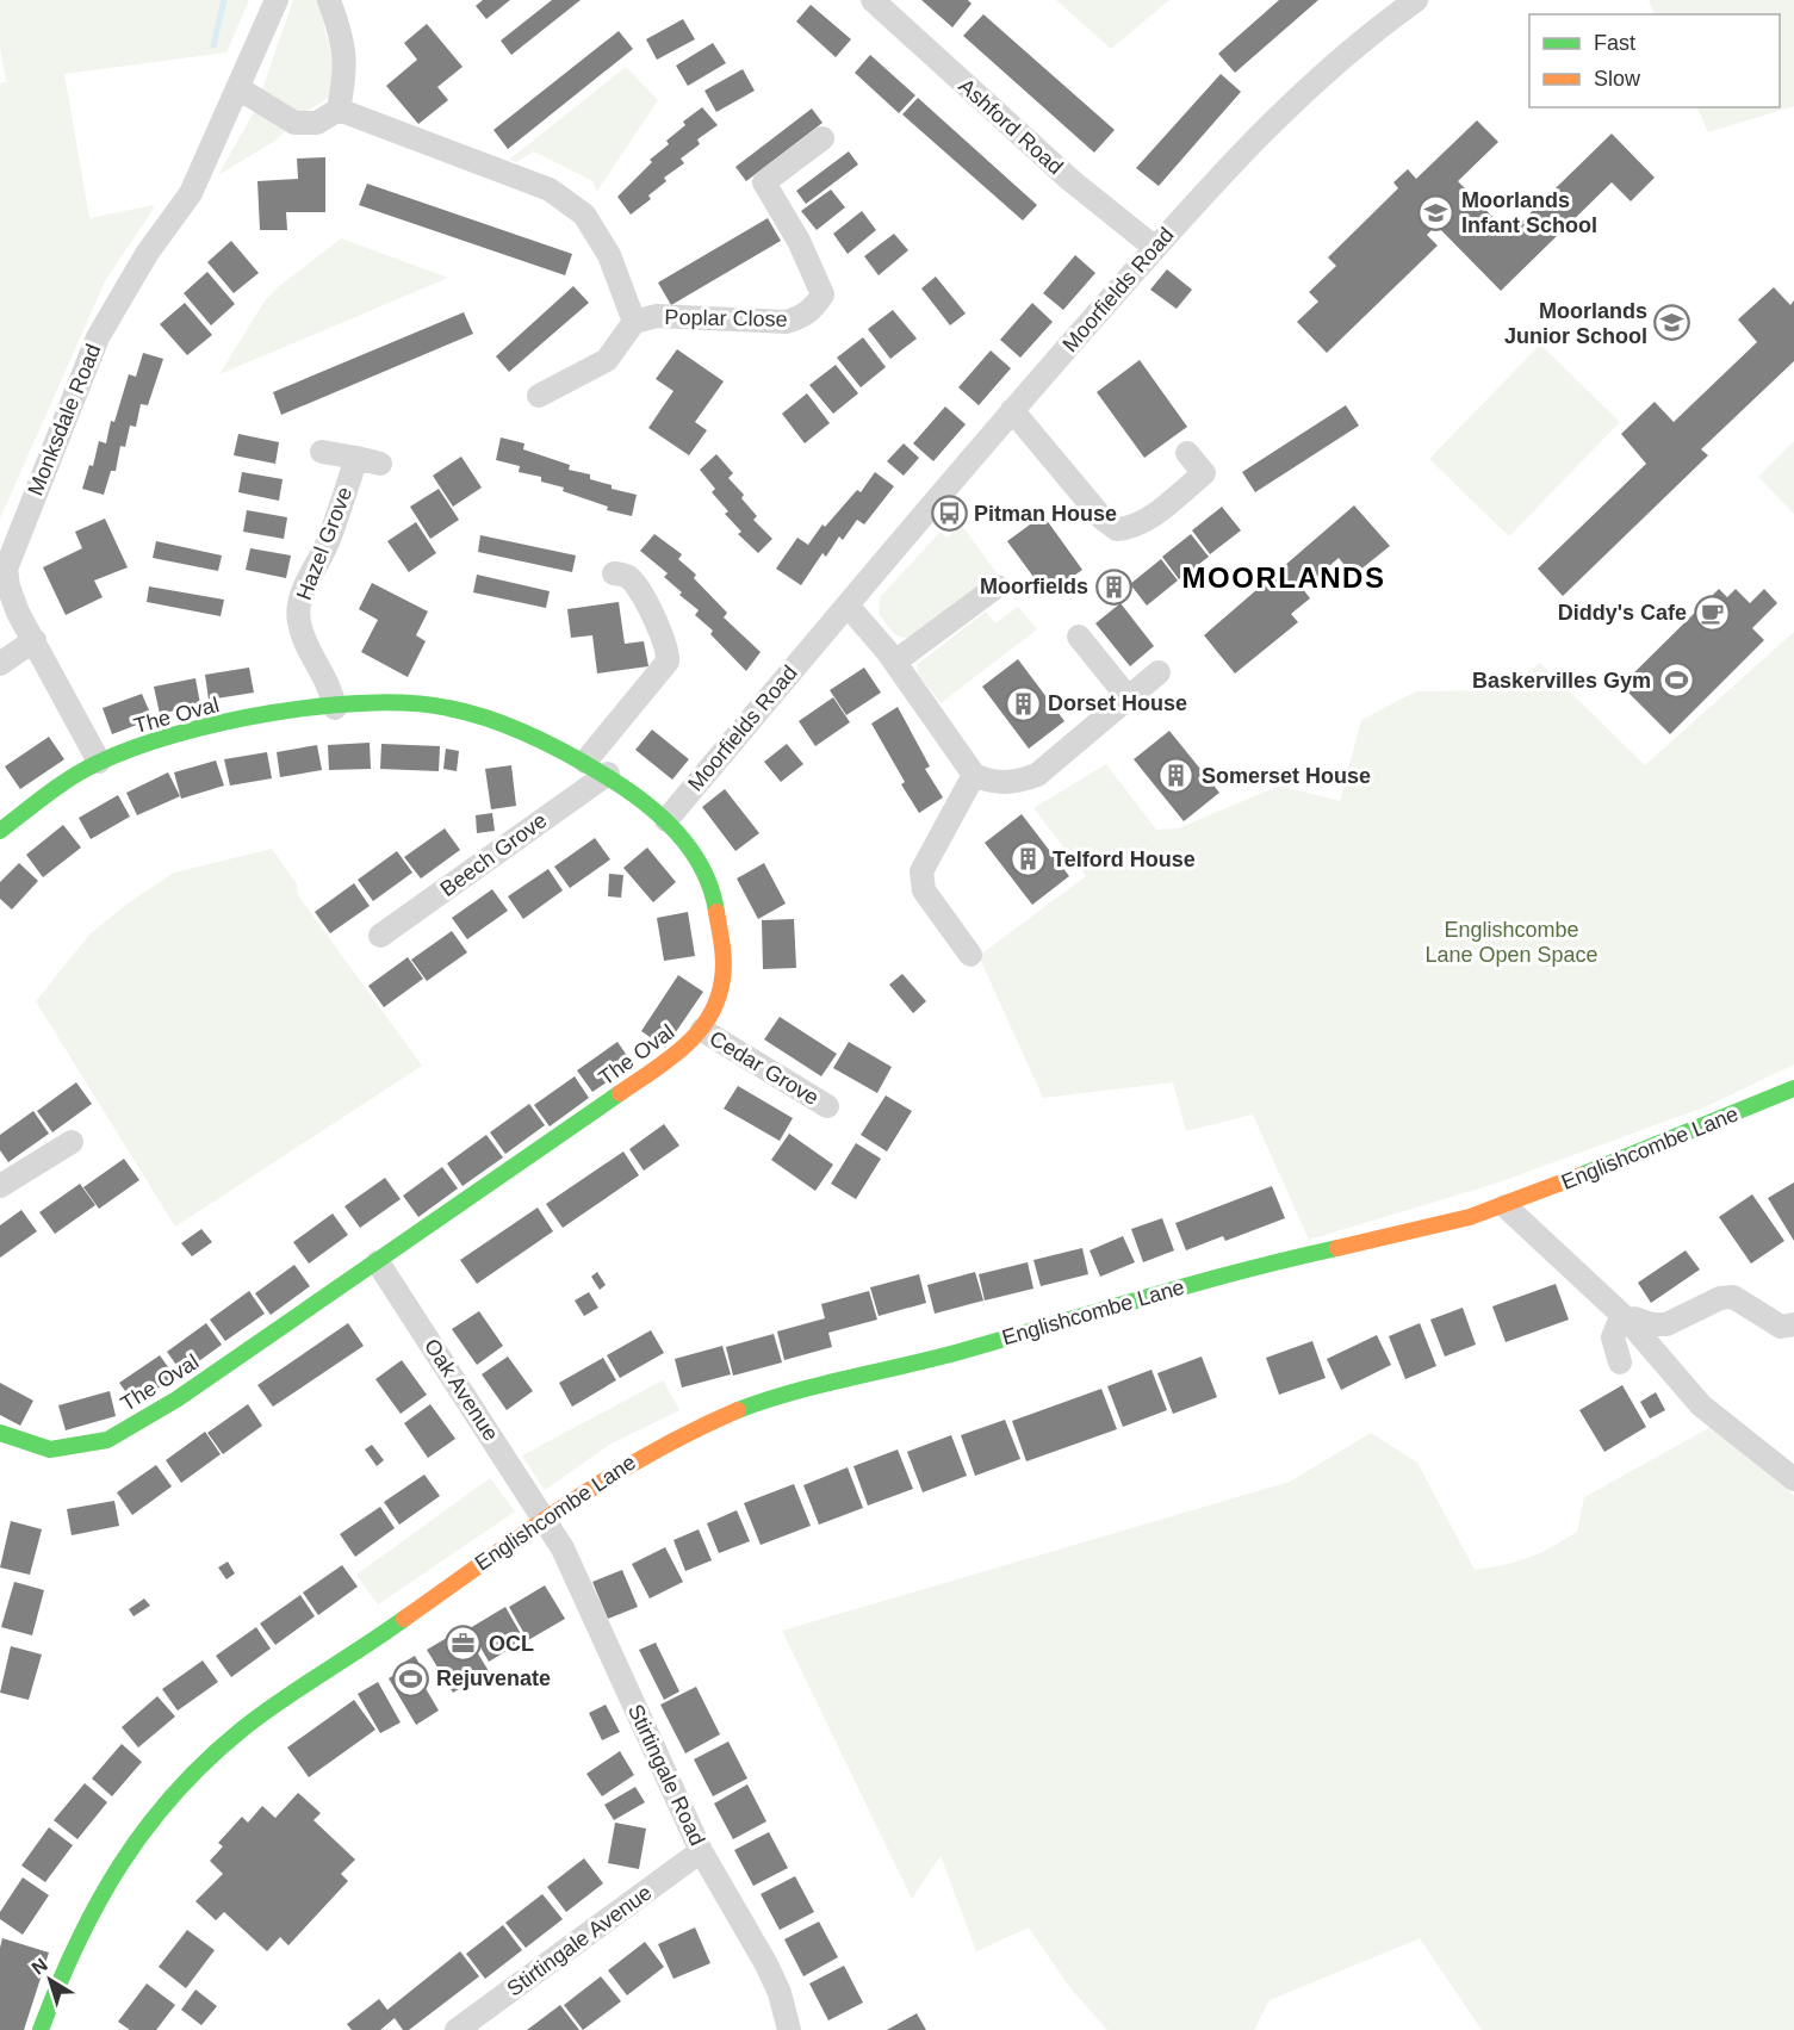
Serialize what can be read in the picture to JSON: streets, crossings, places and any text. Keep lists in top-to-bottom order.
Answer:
{
  "streets": {
    "street": [
      "Ashford Road",
      "Moorfields Road",
      "Poplar Close",
      "Monksdale Road",
      "Hazel Grove",
      "The Oval",
      "Beech Grove",
      "Cedar Grove",
      "Englishcombe Lane",
      "Oak Avenue",
      "Stirtingale Road",
      "Stirtingale Avenue"
    ]
  },
  "crossings": [
    ["Ashford Road", "Moorfields Road"],
    ["Moorfields Road", "The Oval"],
    ["Monksdale Road", "The Oval"],
    ["Hazel Grove", "The Oval"],
    ["The Oval", "Beech Grove"],
    ["The Oval", "Cedar Grove"],
    ["The Oval", "Oak Avenue"],
    ["Englishcombe Lane", "Oak Avenue"],
    ["Englishcombe Lane", "Stirtingale Road"],
    ["Oak Avenue", "Stirtingale Road"],
    ["Stirtingale Road", "Stirtingale Avenue"]
  ],
  "districts": ["MOORLANDS"],
  "parks": ["Englishcombe Lane Open Space"],
  "places": {
    "school or university": ["Moorlands Infant School", "Moorlands Junior School"],
    "bus stop": ["Pitman House"],
    "building": [
      "Moorfields",
      "Dorset House",
      "Somerset House",
      "Telford House"
    ],
    "cafe": ["Diddy's Cafe"],
    "sports": ["Baskervilles Gym", "Rejuvenate"],
    "office": ["OCL"]
  },
  "legend": ["Fast", "Slow"],
  "north": "top left"
}
